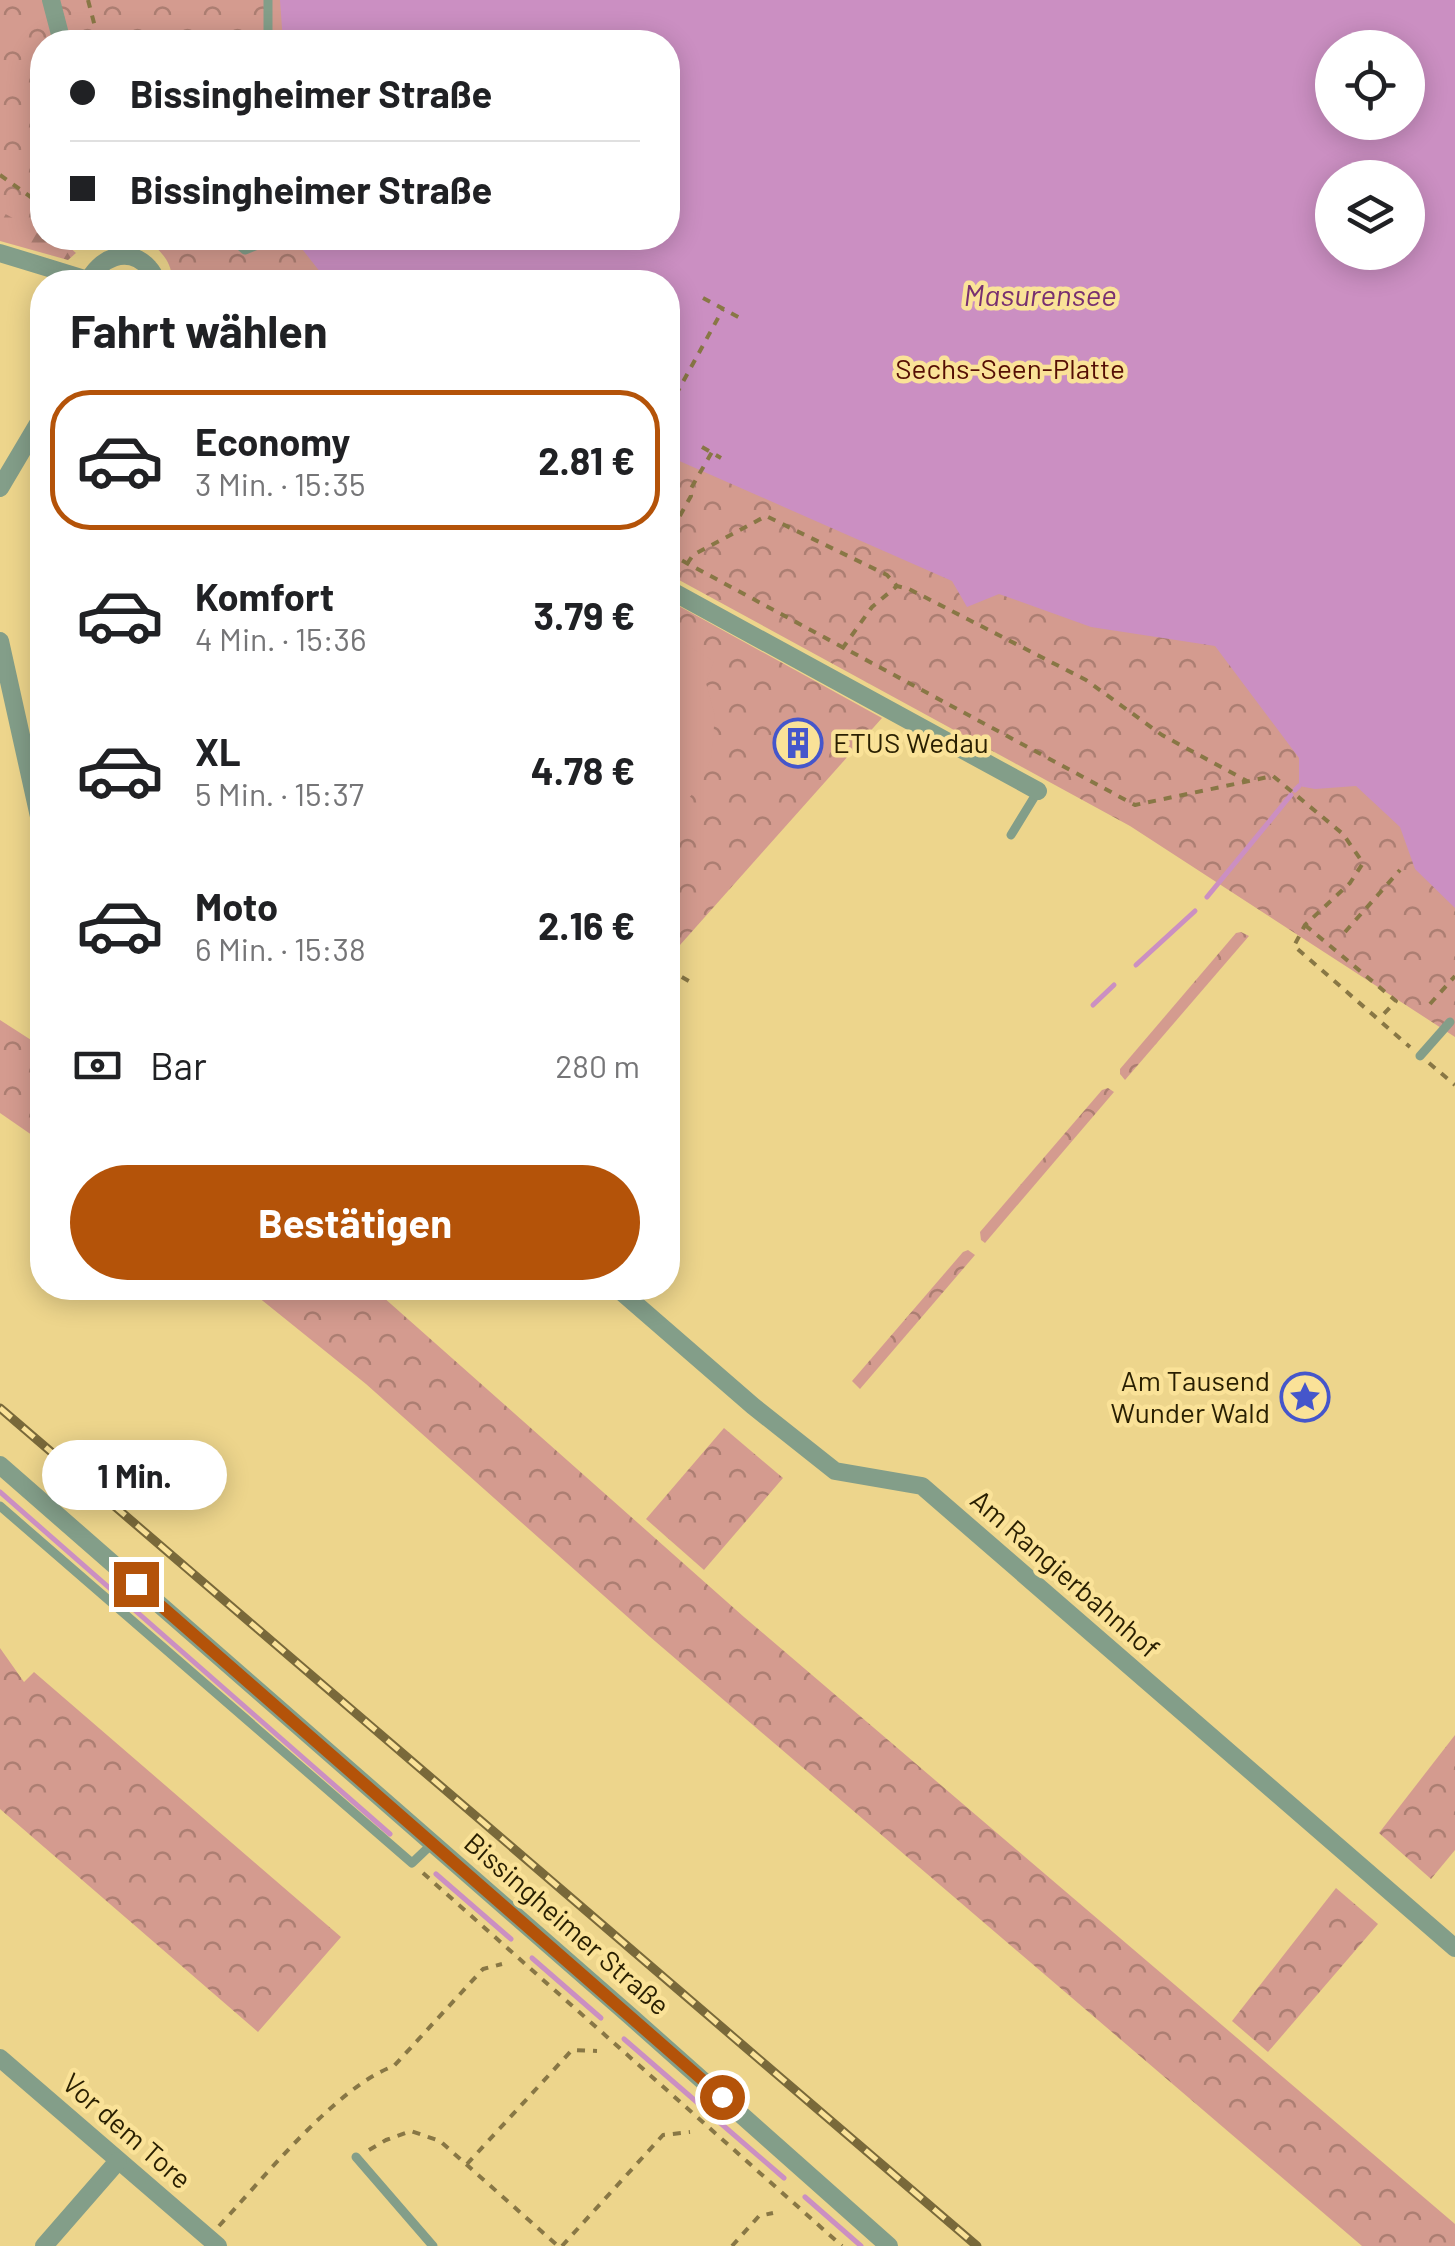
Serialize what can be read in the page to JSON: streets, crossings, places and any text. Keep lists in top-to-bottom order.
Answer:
{
  "streets": {
    "street": ["Am Rangierbahnhof", "Bissingheimer Straße", "Vor dem Tore"]
  },
  "water": ["Masurensee"],
  "parks": ["Sechs-Seen-Platte"],
  "places": {
    "building": ["ETUS Wedau"],
    "place": ["Am Tausend Wunder Wald"]
  },
  "page": {
    "banner": ["Bissingheimer Straße", "Bissingheimer Straße"],
    "heading": "Fahrt wählen",
    "list": [
      {
        "name": "Economy",
        "note": "3 Min. · 15:35",
        "value": "2.81 €"
      },
      {
        "name": "Komfort",
        "note": "4 Min. · 15:36",
        "value": "3.79 €"
      },
      {
        "name": "XL",
        "note": "5 Min. · 15:37",
        "value": "4.78 €"
      },
      {
        "name": "Moto",
        "note": "6 Min. · 15:38",
        "value": "2.16 €"
      }
    ],
    "pay": ["Bar", "280 m"],
    "buttons": "Bestätigen",
    "bubble": "1 Min."
  }
}
